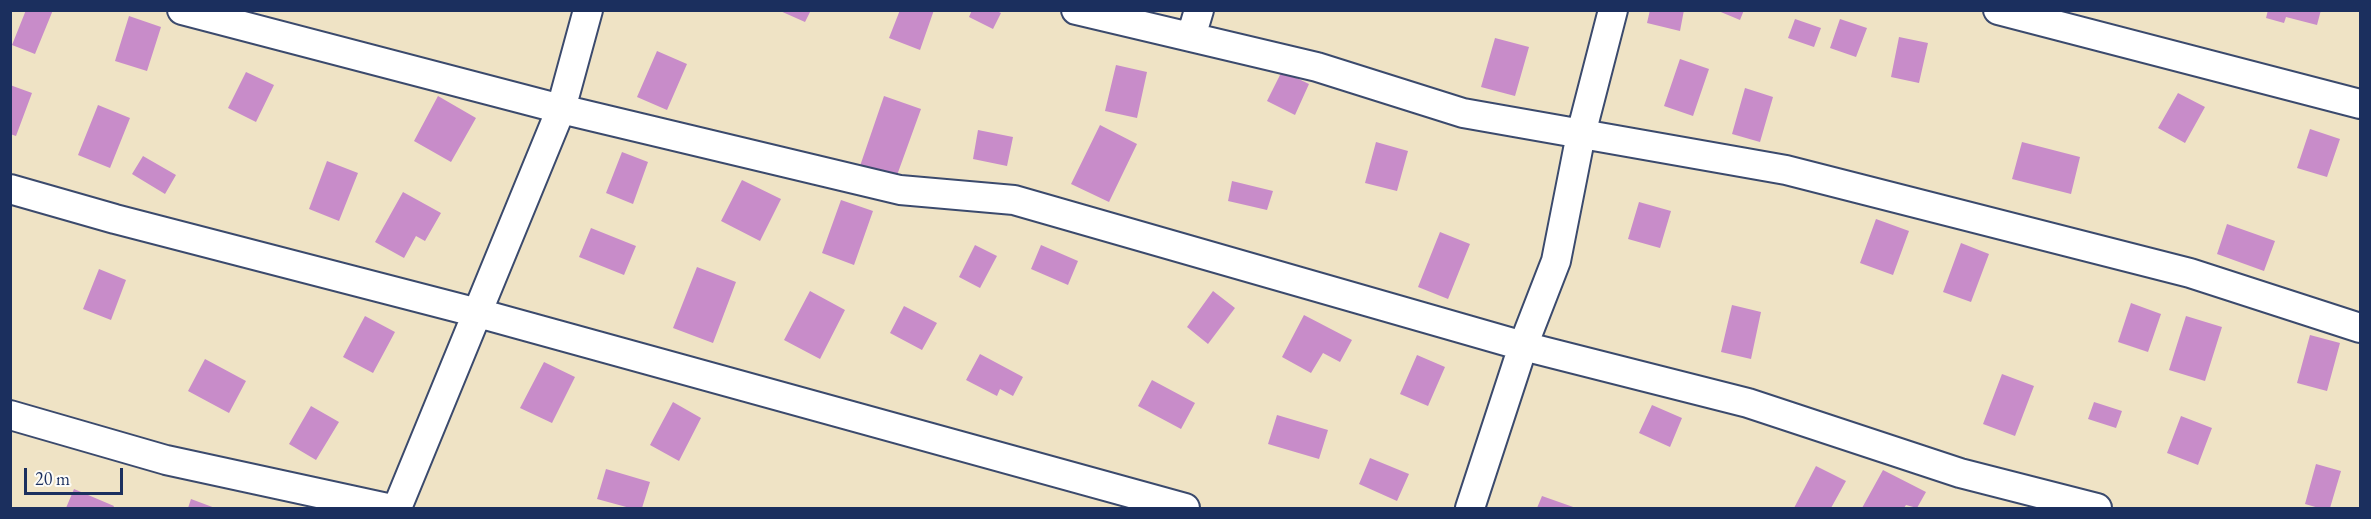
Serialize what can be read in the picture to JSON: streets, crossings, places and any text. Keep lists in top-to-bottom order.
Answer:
{
  "scale_bar": "20 m"
}
